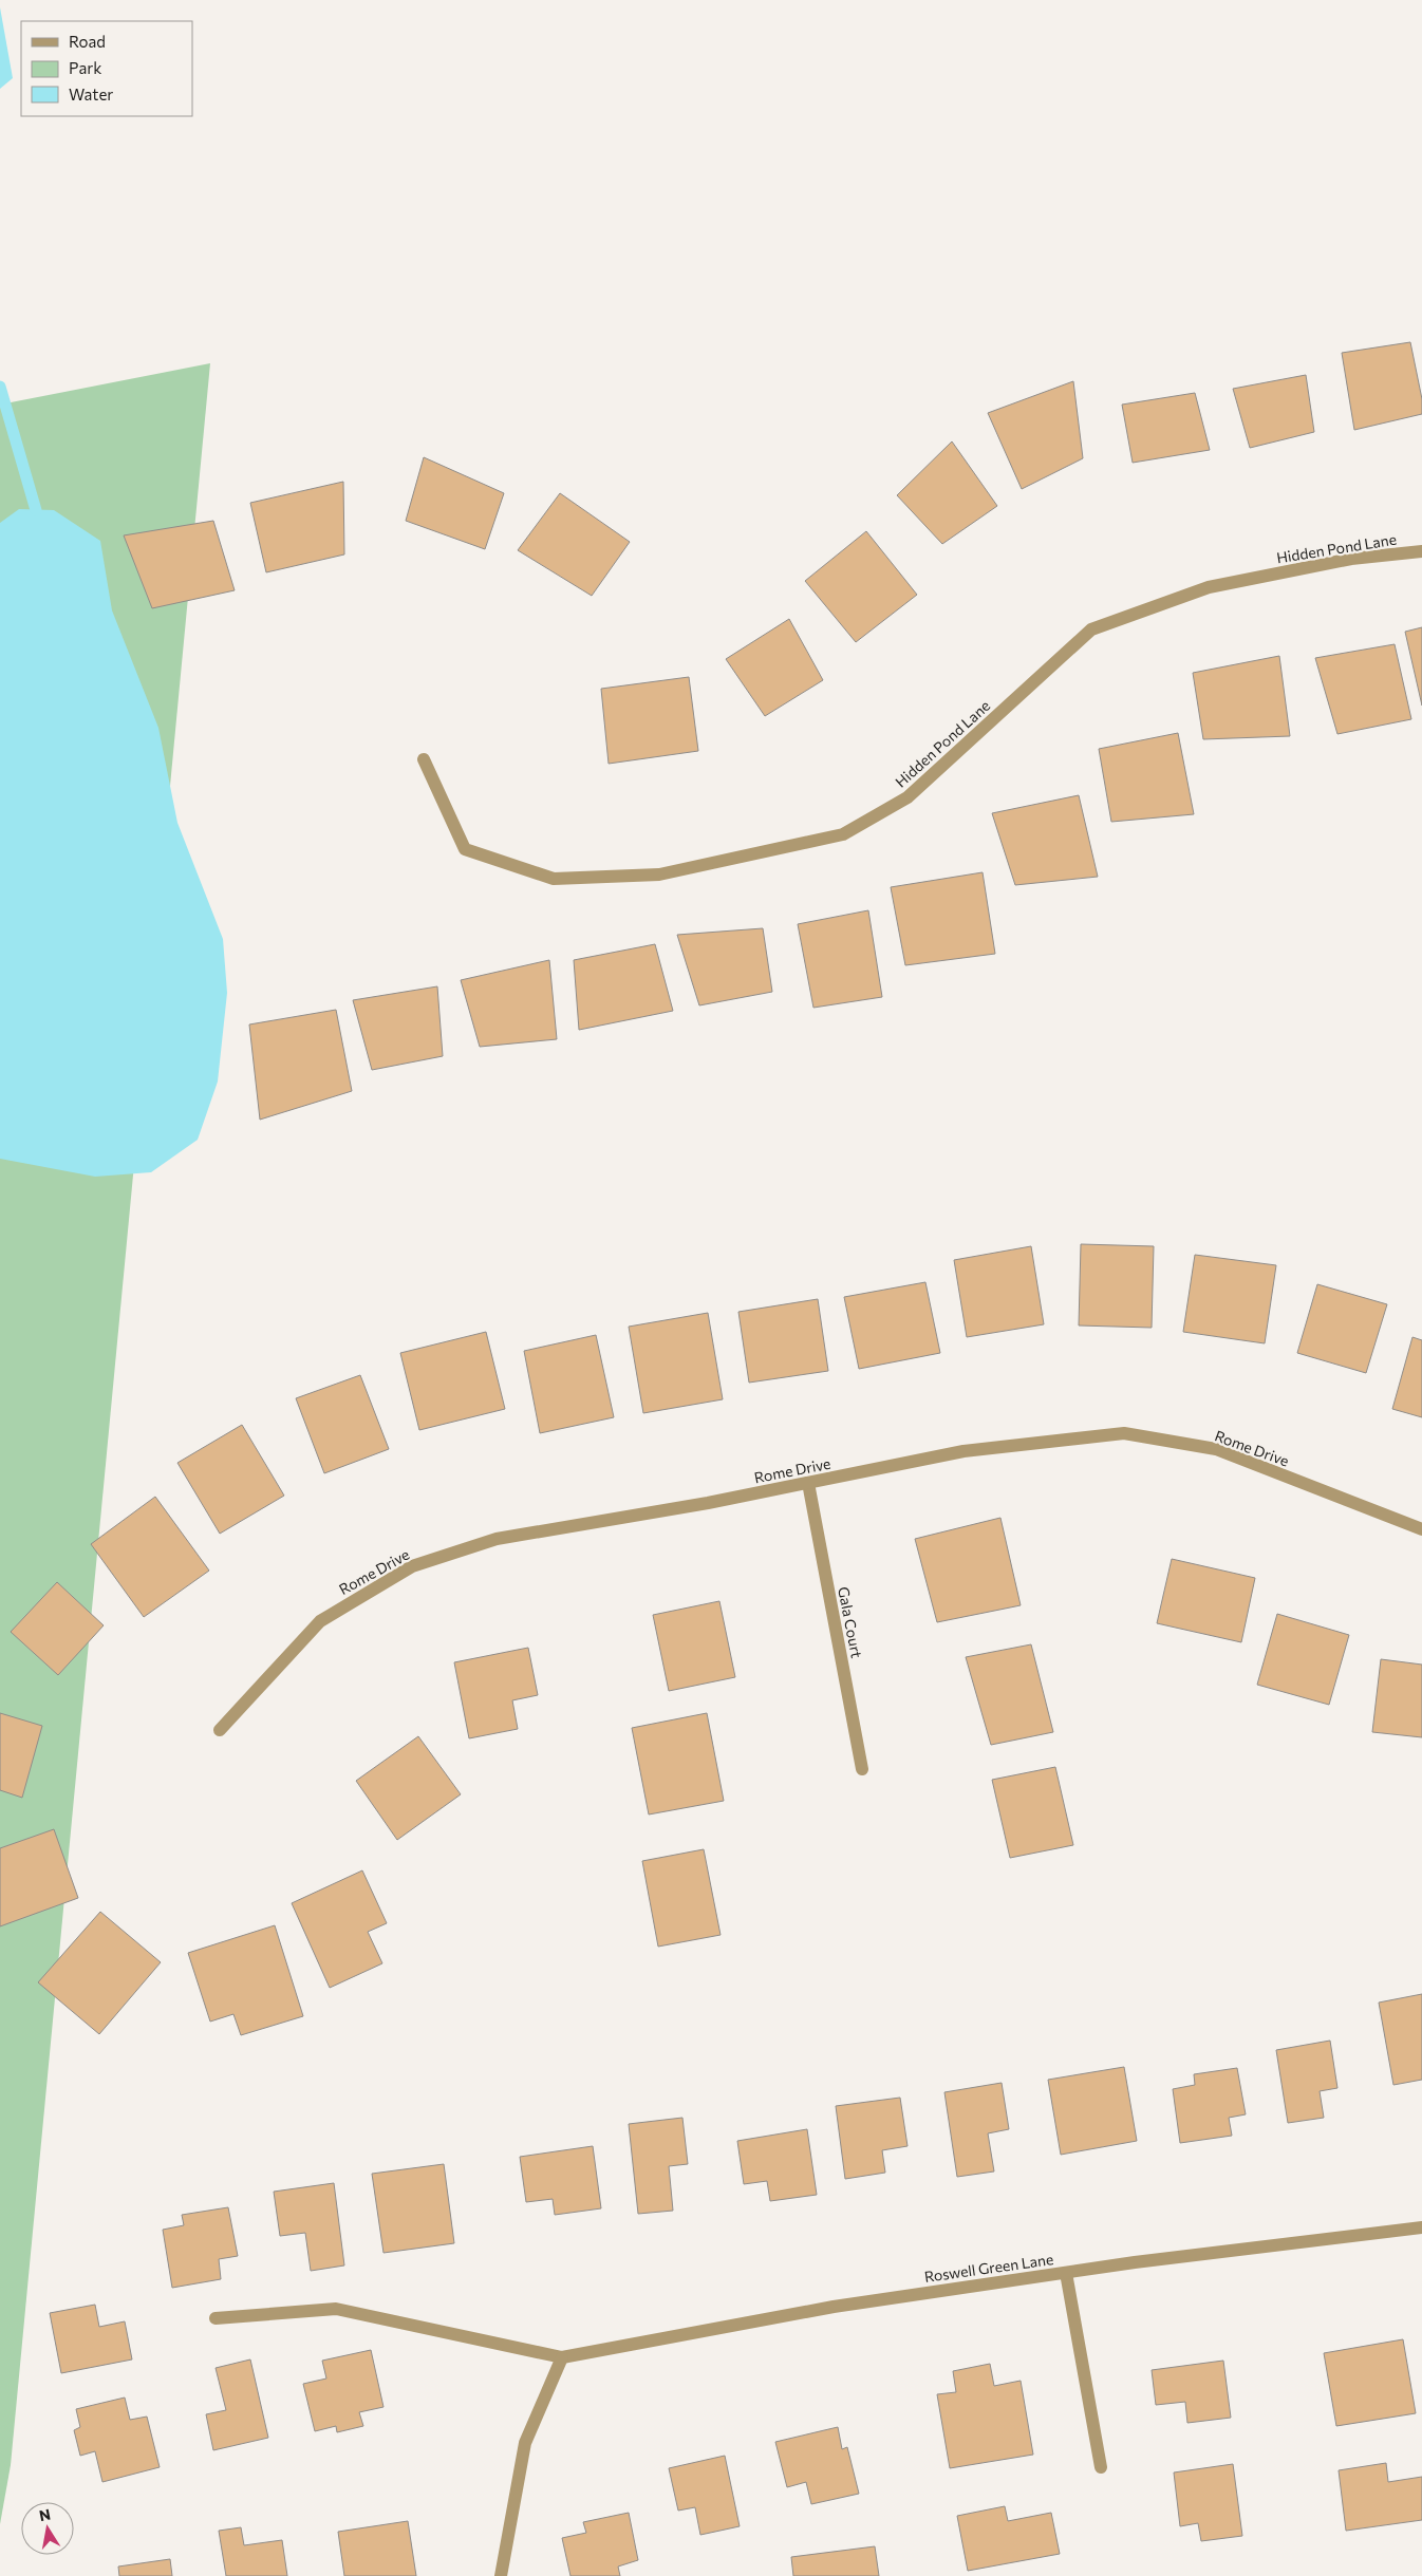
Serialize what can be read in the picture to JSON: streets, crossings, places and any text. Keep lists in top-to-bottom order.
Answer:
{
  "streets": {
    "street": [
      "Hidden Pond Lane",
      "Rome Drive",
      "Gala Court",
      "Roswell Green Lane"
    ]
  },
  "crossings": [
    ["Rome Drive", "Gala Court"]
  ],
  "legend": ["Road", "Park", "Water"],
  "north": "top"
}
